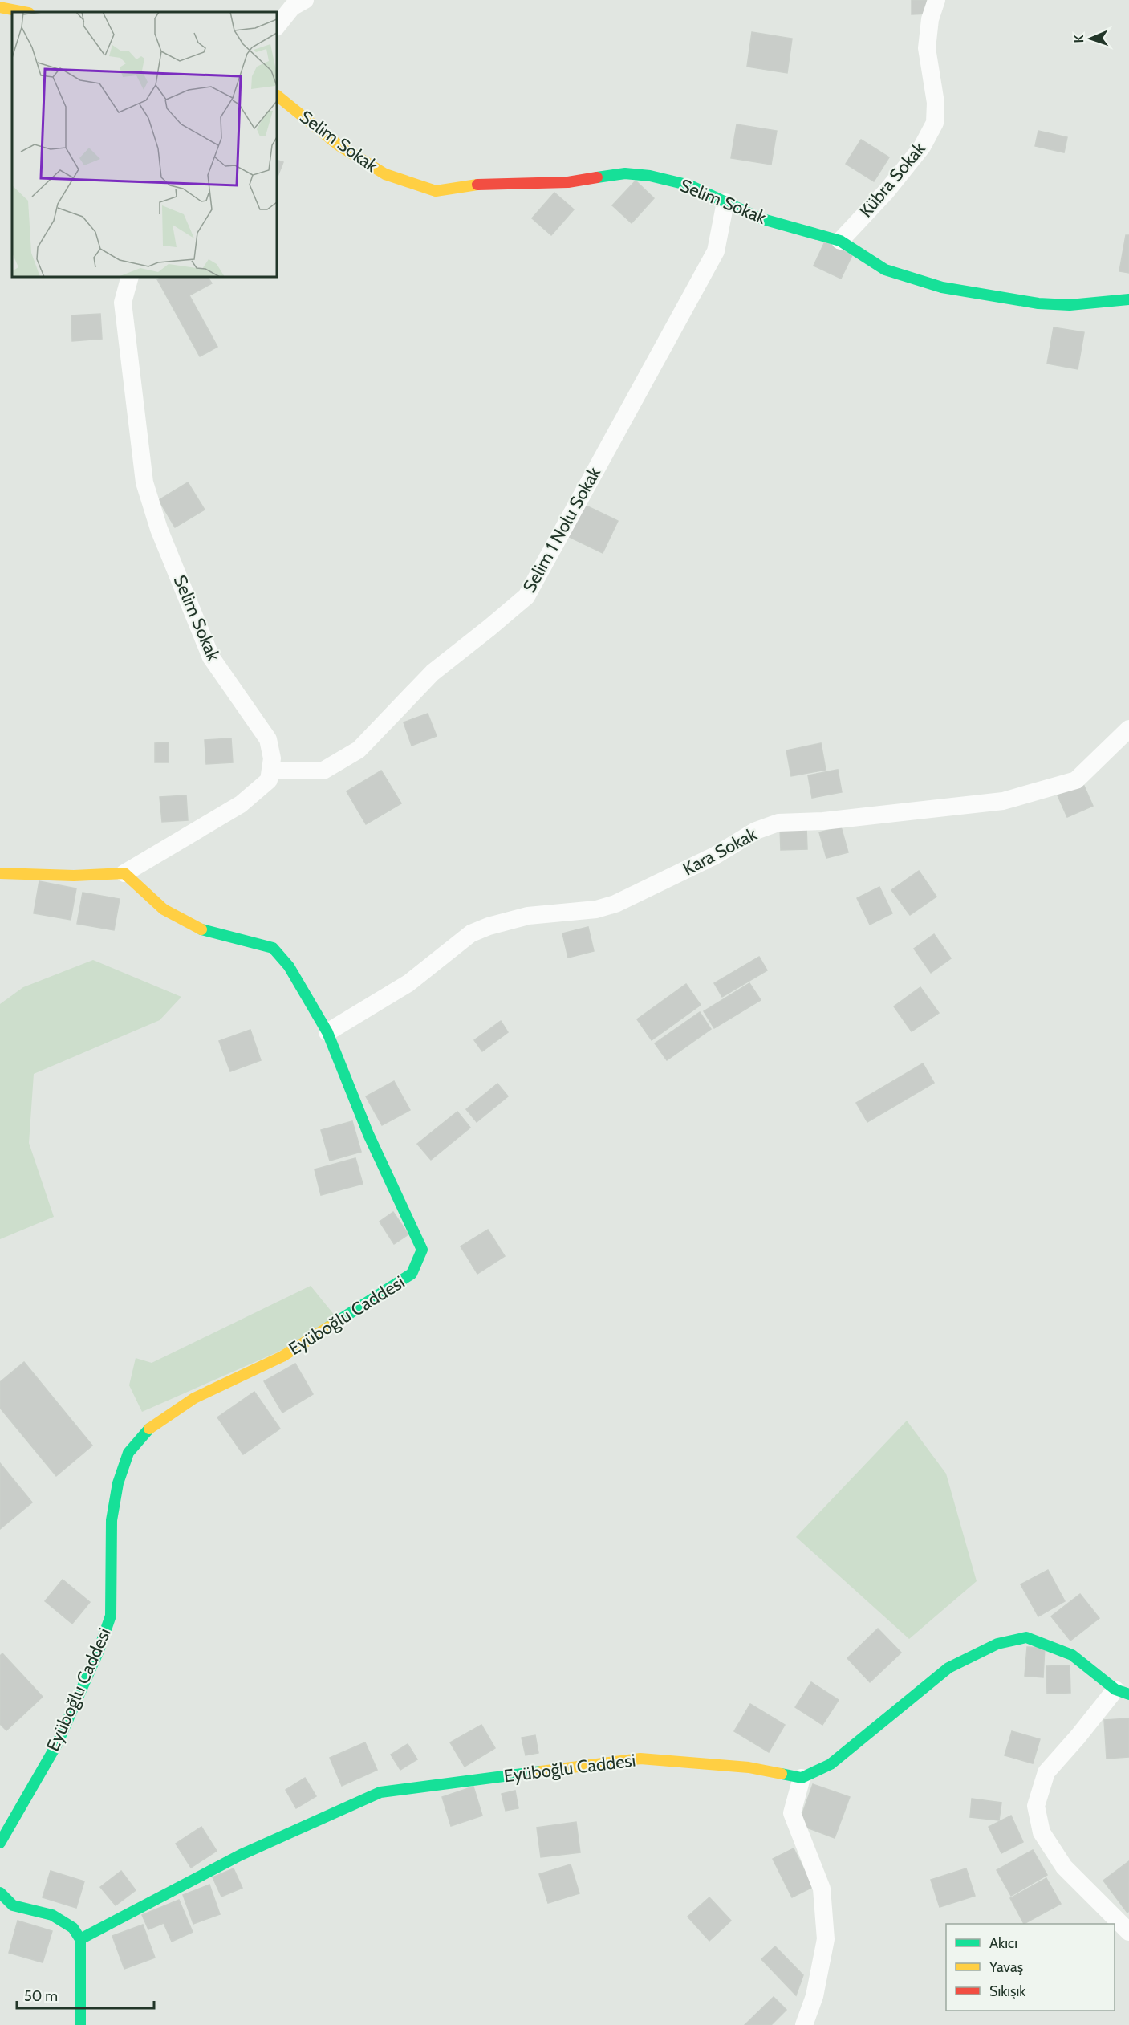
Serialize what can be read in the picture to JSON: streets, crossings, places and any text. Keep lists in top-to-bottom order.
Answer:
{
  "streets": {
    "street": [
      "Selim Sokak",
      "Kübra Sokak",
      "Selim 1 Nolu Sokak",
      "Kara Sokak",
      "Eyüboğlu Caddesi"
    ]
  },
  "crossings": [
    ["Selim Sokak", "Kübra Sokak"],
    ["Selim Sokak", "Selim 1 Nolu Sokak"],
    ["Kara Sokak", "Eyüboğlu Caddesi"]
  ],
  "legend": ["Akıcı", "Yavaş", "Sıkışık"],
  "scale_bar": "50 m",
  "north": "left"
}
